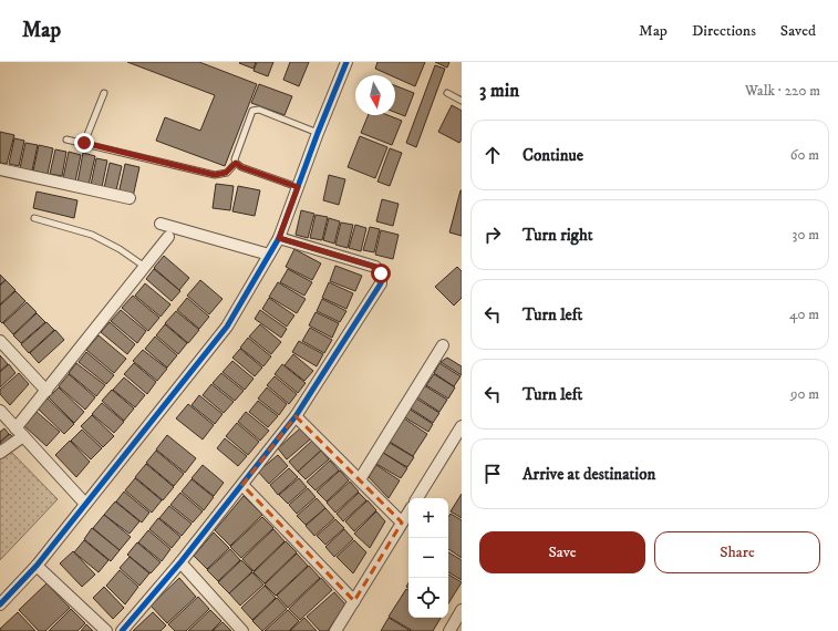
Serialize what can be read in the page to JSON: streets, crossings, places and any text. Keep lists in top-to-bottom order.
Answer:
{
  "north": "bottom",
  "page": {
    "header": "Map",
    "nav": ["Map", "Directions", "Saved"],
    "heading": ["3 min", "Walk · 220 m"],
    "list": [
      ["Continue", "60 m"],
      ["Turn right", "30 m"],
      ["Turn left", "40 m"],
      ["Turn left", "90 m"],
      "Arrive at destination"
    ],
    "map_buttons": ["+", "−"],
    "buttons": ["Save", "Share"]
  }
}
